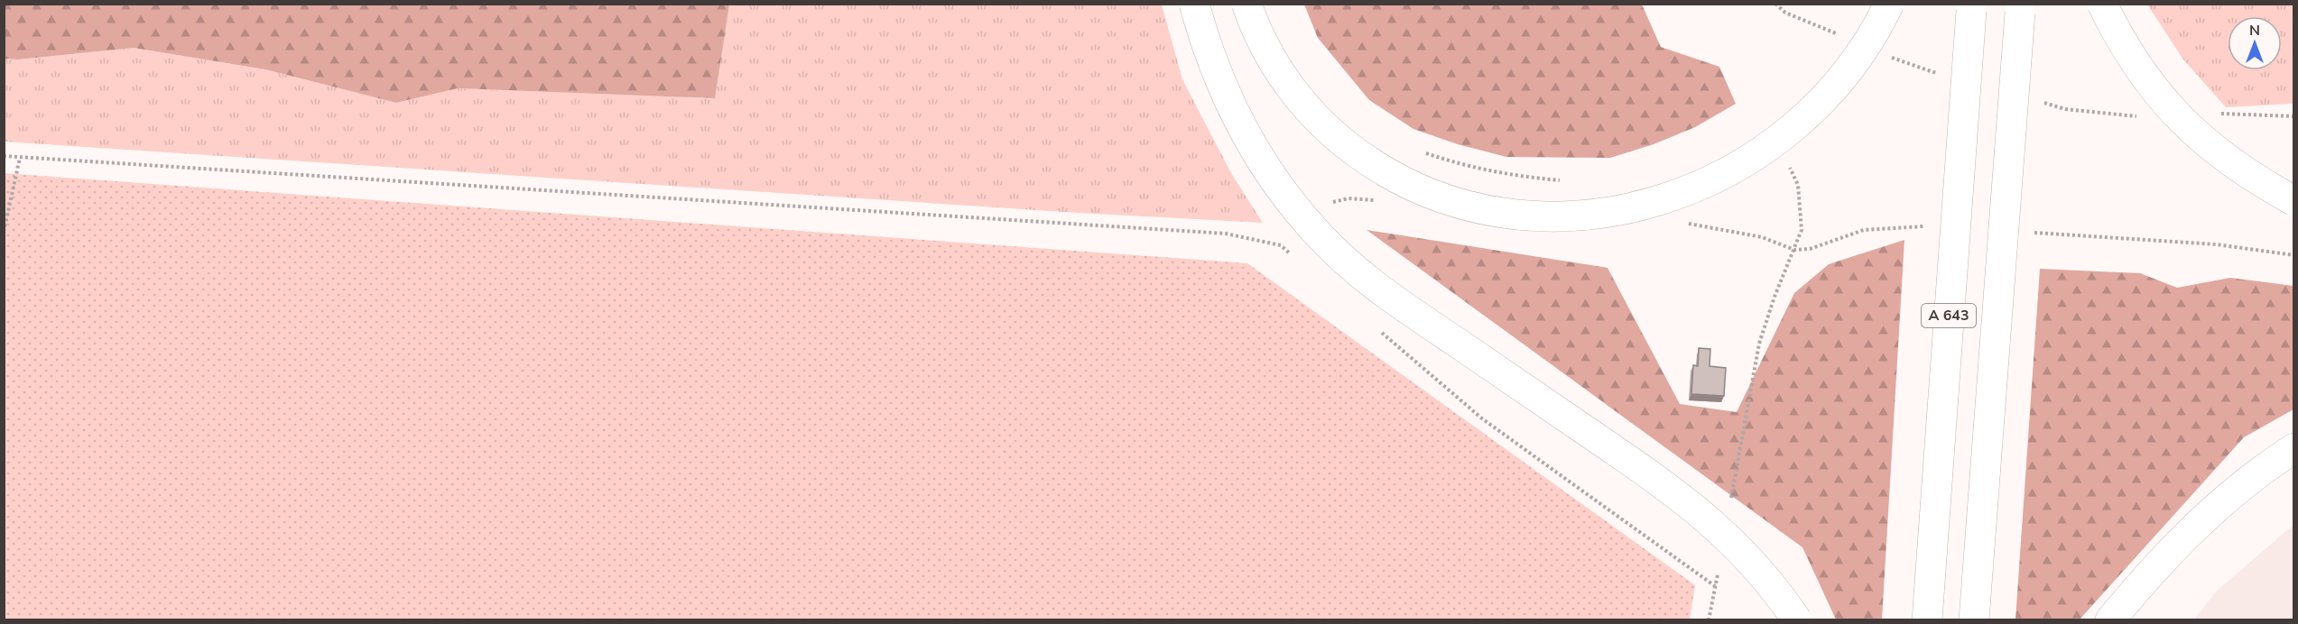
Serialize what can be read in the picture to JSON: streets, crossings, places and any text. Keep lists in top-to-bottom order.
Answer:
{
  "streets": {
    "highway": ["A 643"]
  },
  "north": "top"
}
